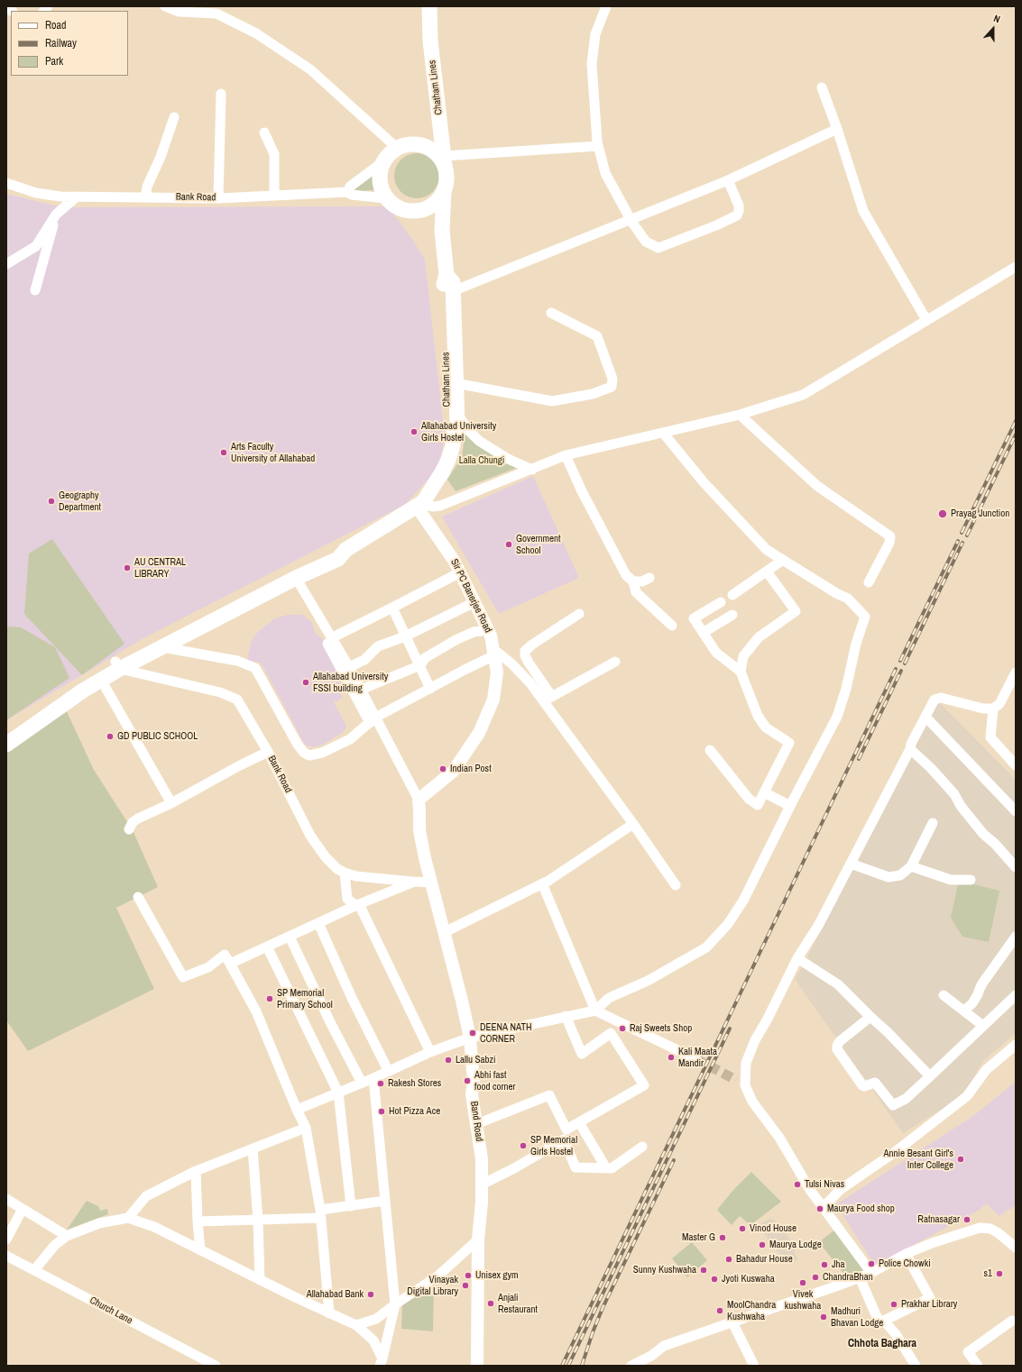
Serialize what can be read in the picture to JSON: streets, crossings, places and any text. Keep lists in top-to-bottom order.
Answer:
{
  "streets": {
    "highway": ["Chatham Lines"],
    "main road": ["Sir PC Banerjee Road", "Band Road"],
    "street": ["Bank Road", "Church Lane"]
  },
  "crossings": [
    ["Chatham Lines", "Bank Road"],
    ["Bank Road", "Band Road"]
  ],
  "districts": ["Chhota Baghara"],
  "parks": ["Lalla Chungi"],
  "places": [
    "Allahabad University Girls Hostel",
    "Arts Faculty University of Allahabad",
    "Geography Department",
    "Prayag Junction",
    "Government School",
    "AU CENTRAL LIBRARY",
    "Allahabad University FSSI building",
    "GD PUBLIC SCHOOL",
    "Indian Post",
    "SP Memorial Primary School",
    "Raj Sweets Shop",
    "DEENA NATH CORNER",
    "Kali Maata Mandir",
    "Lallu Sabzi",
    "Abhi fast food corner",
    "Rakesh Stores",
    "Hot Pizza Ace",
    "SP Memorial Girls Hostel",
    "Annie Besant Girl's Inter College",
    "Tulsi Nivas",
    "Maurya Food shop",
    "Ratnasagar",
    "Vinod House",
    "Master G",
    "Maurya Lodge",
    "Bahadur House",
    "Police Chowki",
    "Jha",
    "Sunny Kushwaha",
    "s1",
    "Unisex gym",
    "ChandraBhan",
    "Jyoti Kuswaha",
    "Vivek kushwaha",
    "Vinayak Digital Library",
    "Allahabad Bank",
    "Anjali Restaurant",
    "Prakhar Library",
    "MoolChandra Kushwaha",
    "Madhuri Bhavan Lodge"
  ],
  "legend": ["Road", "Railway", "Park"],
  "north": "top"
}
